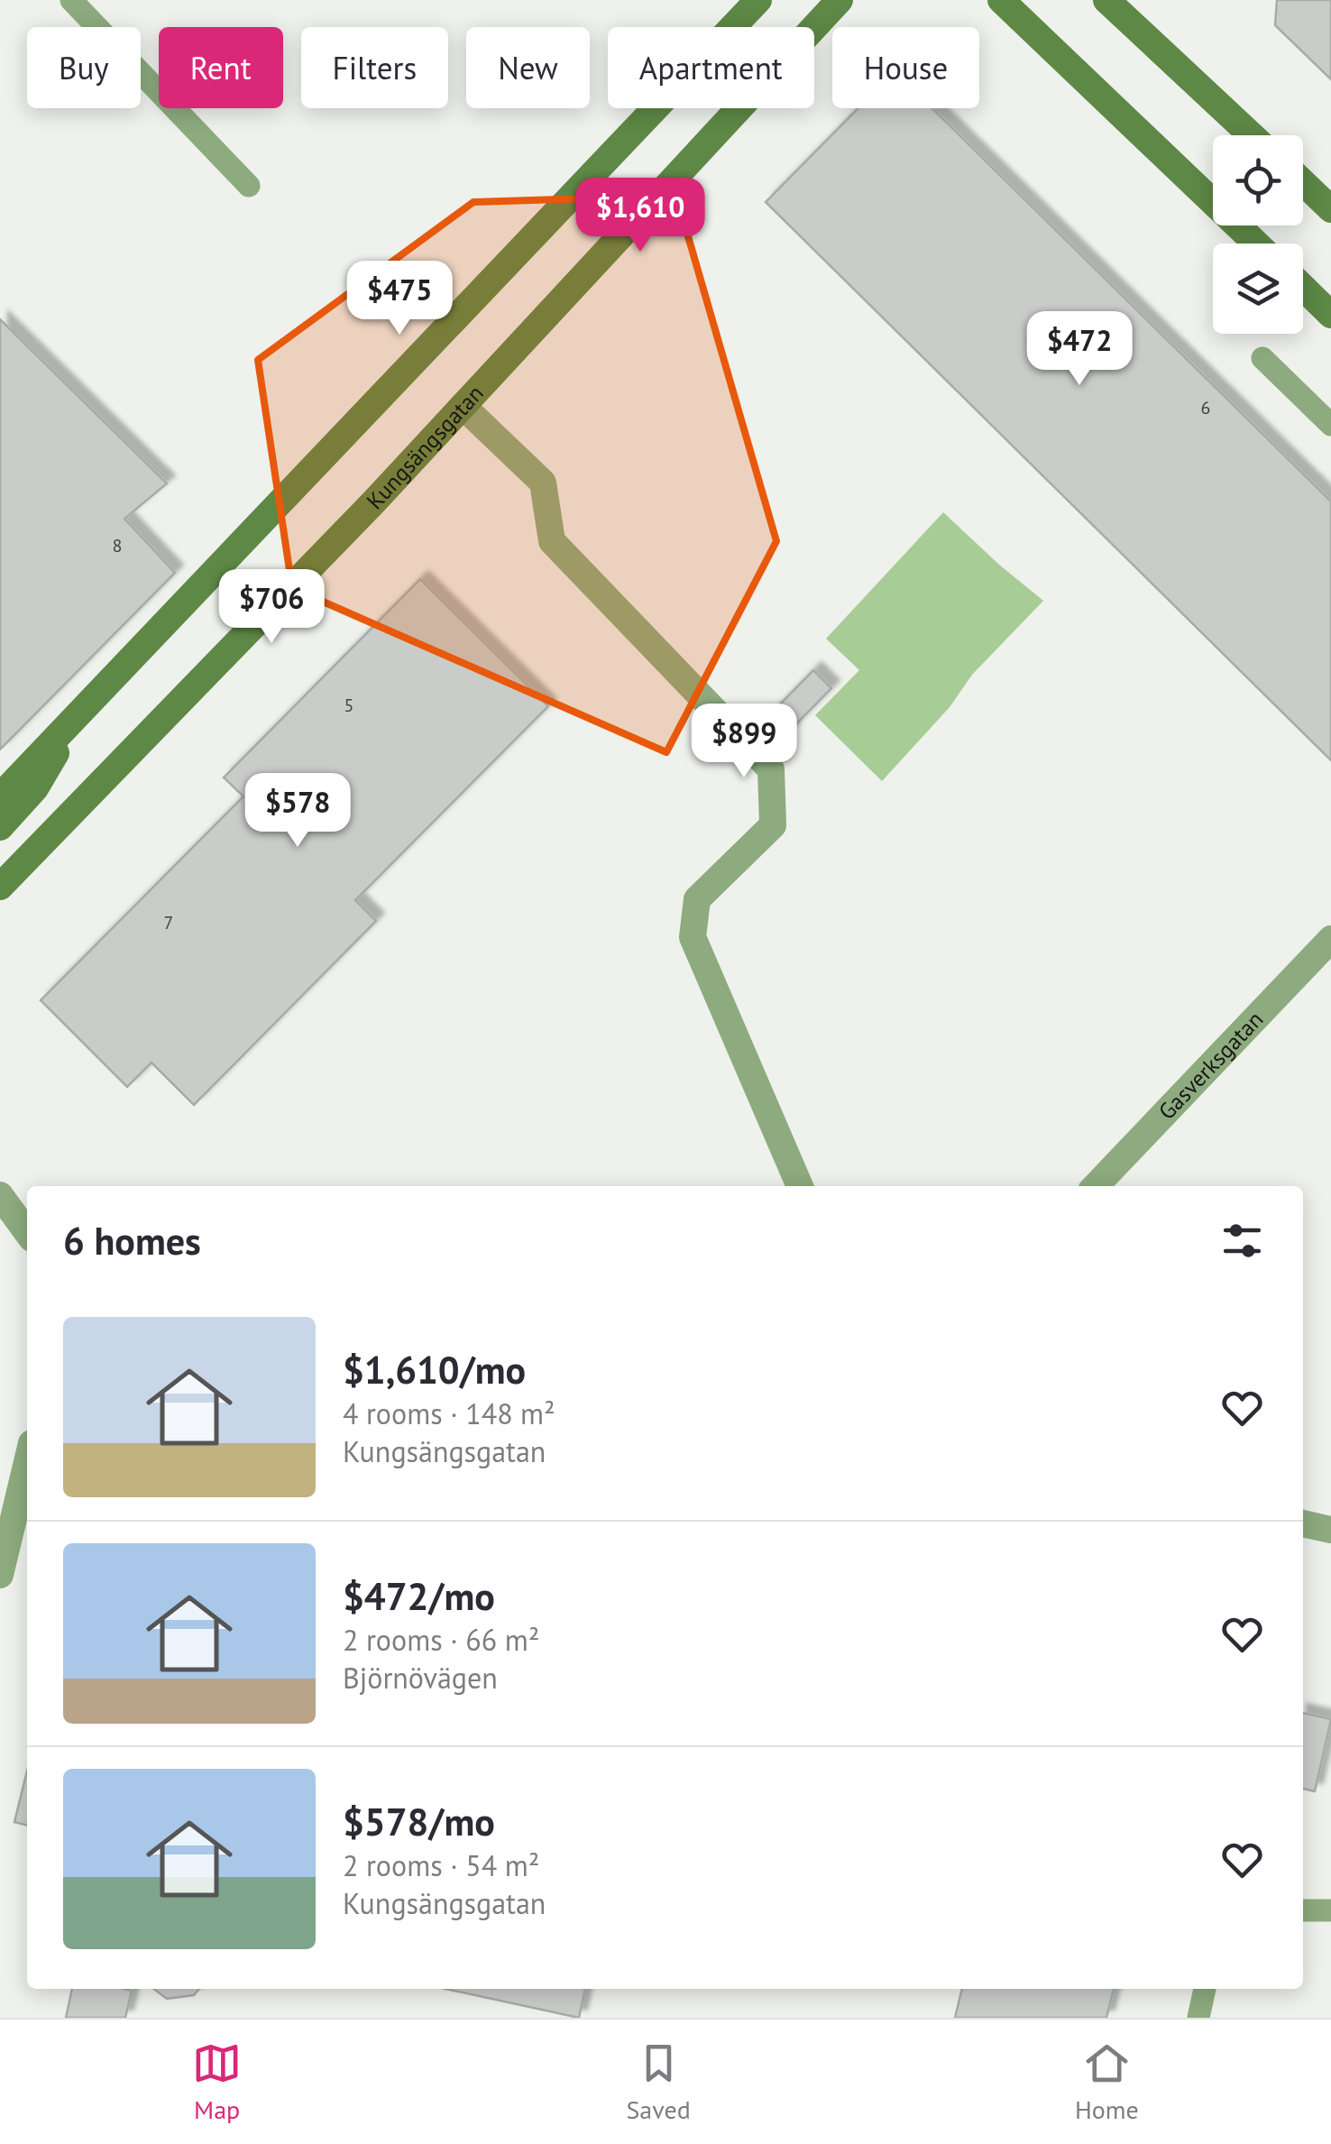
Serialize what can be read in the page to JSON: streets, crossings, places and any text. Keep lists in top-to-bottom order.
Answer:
{
  "streets": {
    "main road": ["Kungsängsgatan"],
    "street": ["Gasverksgatan"]
  },
  "house_numbers": [
    "6",
    "8",
    "5",
    "7"
  ],
  "page": {
    "chip": [
      "Buy",
      "Rent",
      "Filters",
      "New",
      "Apartment",
      "House"
    ],
    "price": [
      "$1,610",
      "$475",
      "$472",
      "$706",
      "$899",
      "$578"
    ],
    "heading": "6 homes",
    "list": [
      {
        "name": "$1,610/mo",
        "note": "4 rooms · 148 m² · Kungsängsgatan"
      },
      {
        "name": "$472/mo",
        "note": "2 rooms · 66 m² · Björnövägen"
      },
      {
        "name": "$578/mo",
        "note": "2 rooms · 54 m² · Kungsängsgatan"
      }
    ],
    "tabs": ["Map", "Saved", "Home"]
  }
}
